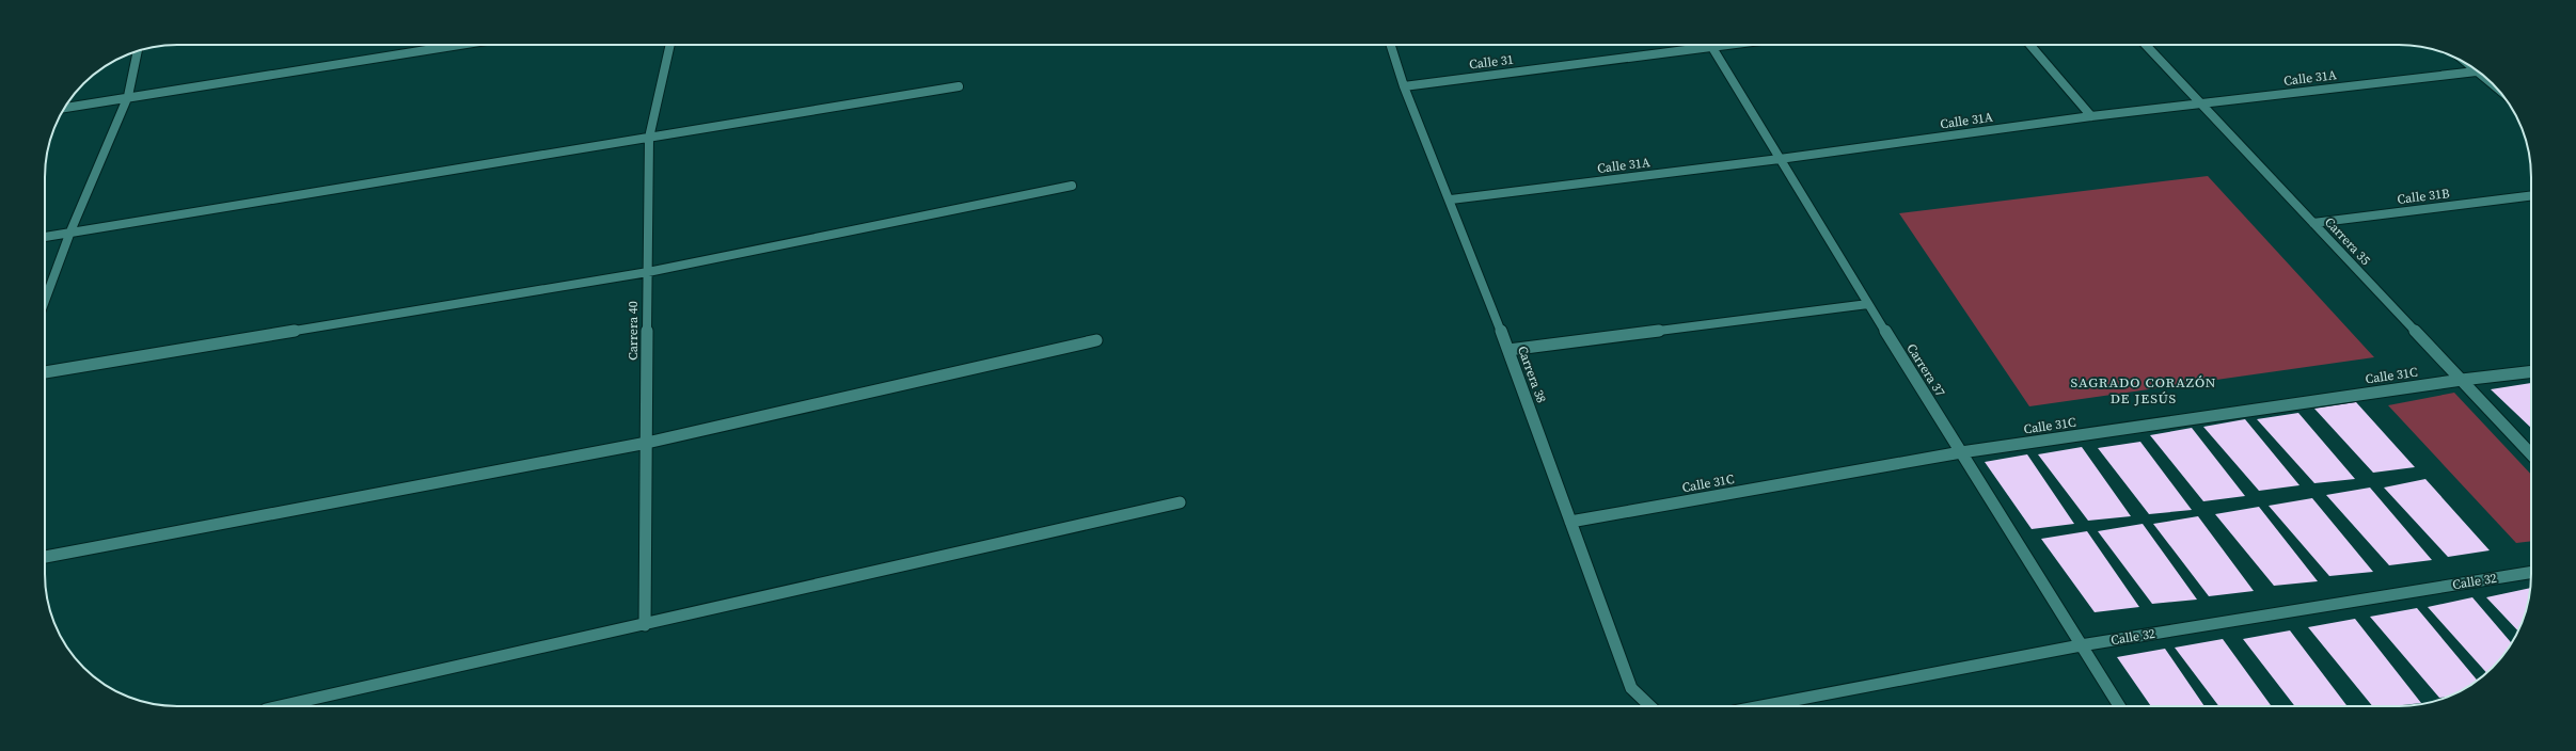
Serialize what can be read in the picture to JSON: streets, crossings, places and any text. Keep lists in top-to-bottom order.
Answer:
{
  "streets": {
    "street": [
      "Calle 31",
      "Calle 31A",
      "Calle 31B",
      "Carrera 35",
      "Carrera 40",
      "Carrera 37",
      "Carrera 38",
      "Calle 31C",
      "Calle 32"
    ]
  },
  "crossings": [
    ["Calle 31", "Carrera 38"],
    ["Calle 31A", "Carrera 35"],
    ["Calle 31A", "Carrera 37"],
    ["Calle 31A", "Carrera 38"],
    ["Calle 31B", "Carrera 35"],
    ["Carrera 35", "Calle 31C"],
    ["Carrera 37", "Calle 31C"],
    ["Carrera 37", "Calle 32"],
    ["Carrera 38", "Calle 31C"]
  ],
  "districts": ["SAGRADO CORAZÓN DE JESÚS"]
}
